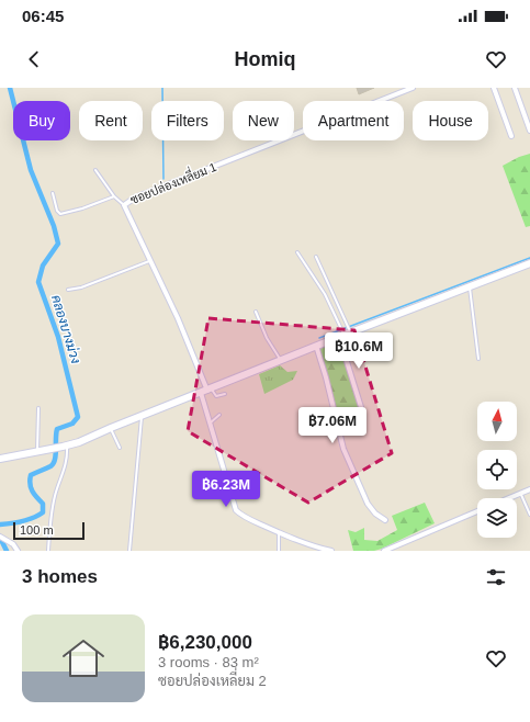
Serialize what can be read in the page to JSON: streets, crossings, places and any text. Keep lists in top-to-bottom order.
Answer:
{
  "streets": {
    "street": ["ซอยปล่องเหลี่ยม 1"]
  },
  "water": ["คลองบางม่วง"],
  "scale_bar": "100 m",
  "north": "top",
  "page": {
    "status": "06:45",
    "header": "Homiq",
    "chip": [
      "Buy",
      "Rent",
      "Filters",
      "New",
      "Apartment",
      "House"
    ],
    "price": ["฿10.6M", "฿7.06M", "฿6.23M"],
    "scale": "100 m",
    "heading": "3 homes",
    "list": [
      {
        "name": "฿6,230,000",
        "note": "3 rooms · 83 m² · ซอยปล่องเหลี่ยม 2"
      }
    ]
  }
}
